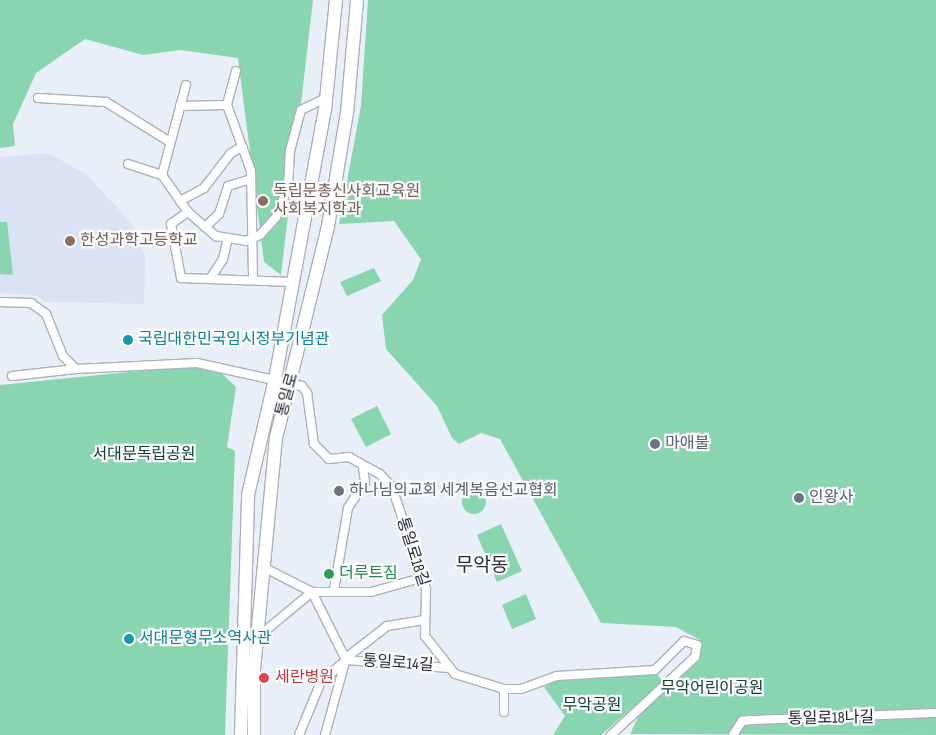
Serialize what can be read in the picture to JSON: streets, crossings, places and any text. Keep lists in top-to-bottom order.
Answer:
{
  "streets": {
    "main road": ["통일로"],
    "street": ["통일로18길", "통일로14길", "통일로18나길"]
  },
  "crossings": [
    ["통일로", "통일로18길"],
    ["통일로18길", "통일로14길"]
  ],
  "districts": ["무악동"],
  "parks": ["서대문독립공원", "무악어린이공원", "무악공원"],
  "places": [
    "독립문총신사회교육원 사회복지학과",
    "한성과학고등학교",
    "국립대한민국임시정부기념관",
    "마애불",
    "하나님의교회 세계복음선교협회",
    "인왕사",
    "더루트짐",
    "서대문형무소역사관",
    "세란병원"
  ]
}
